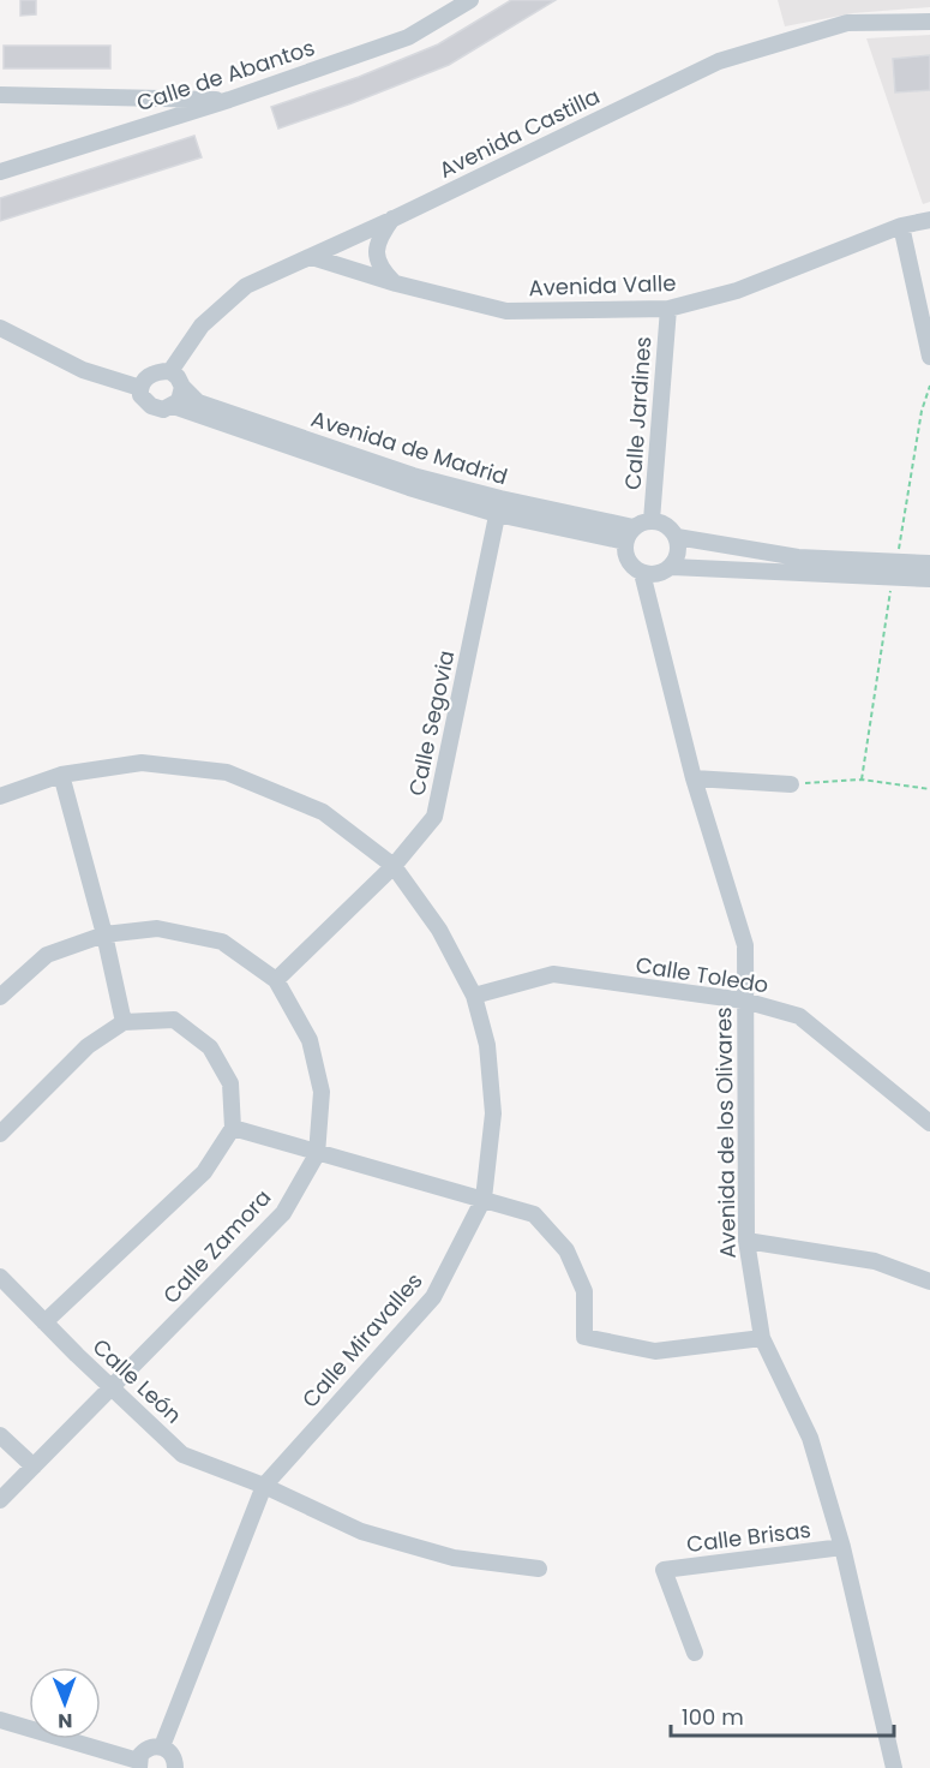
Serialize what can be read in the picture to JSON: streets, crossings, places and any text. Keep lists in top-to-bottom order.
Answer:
{
  "streets": {
    "street": [
      "Calle de Abantos",
      "Avenida Castilla",
      "Avenida Valle",
      "Calle Jardines",
      "Avenida de Madrid",
      "Calle Segovia",
      "Calle Toledo",
      "Avenida de los Olivares",
      "Calle Zamora",
      "Calle Miravalles",
      "Calle León",
      "Calle Brisas"
    ]
  },
  "crossings": [
    ["Avenida Castilla", "Avenida Valle"],
    ["Avenida Castilla", "Avenida de Madrid"],
    ["Avenida Valle", "Calle Jardines"],
    ["Calle Jardines", "Avenida de Madrid"],
    ["Calle Jardines", "Avenida de los Olivares"],
    ["Avenida de Madrid", "Calle Segovia"],
    ["Avenida de Madrid", "Avenida de los Olivares"],
    ["Calle Segovia", "Calle Zamora"],
    ["Calle Segovia", "Calle Miravalles"],
    ["Calle Toledo", "Avenida de los Olivares"],
    ["Calle Toledo", "Calle Miravalles"],
    ["Avenida de los Olivares", "Calle Brisas"],
    ["Calle Zamora", "Calle León"],
    ["Calle Miravalles", "Calle León"]
  ],
  "scale_bar": "100 m",
  "north": "bottom"
}
